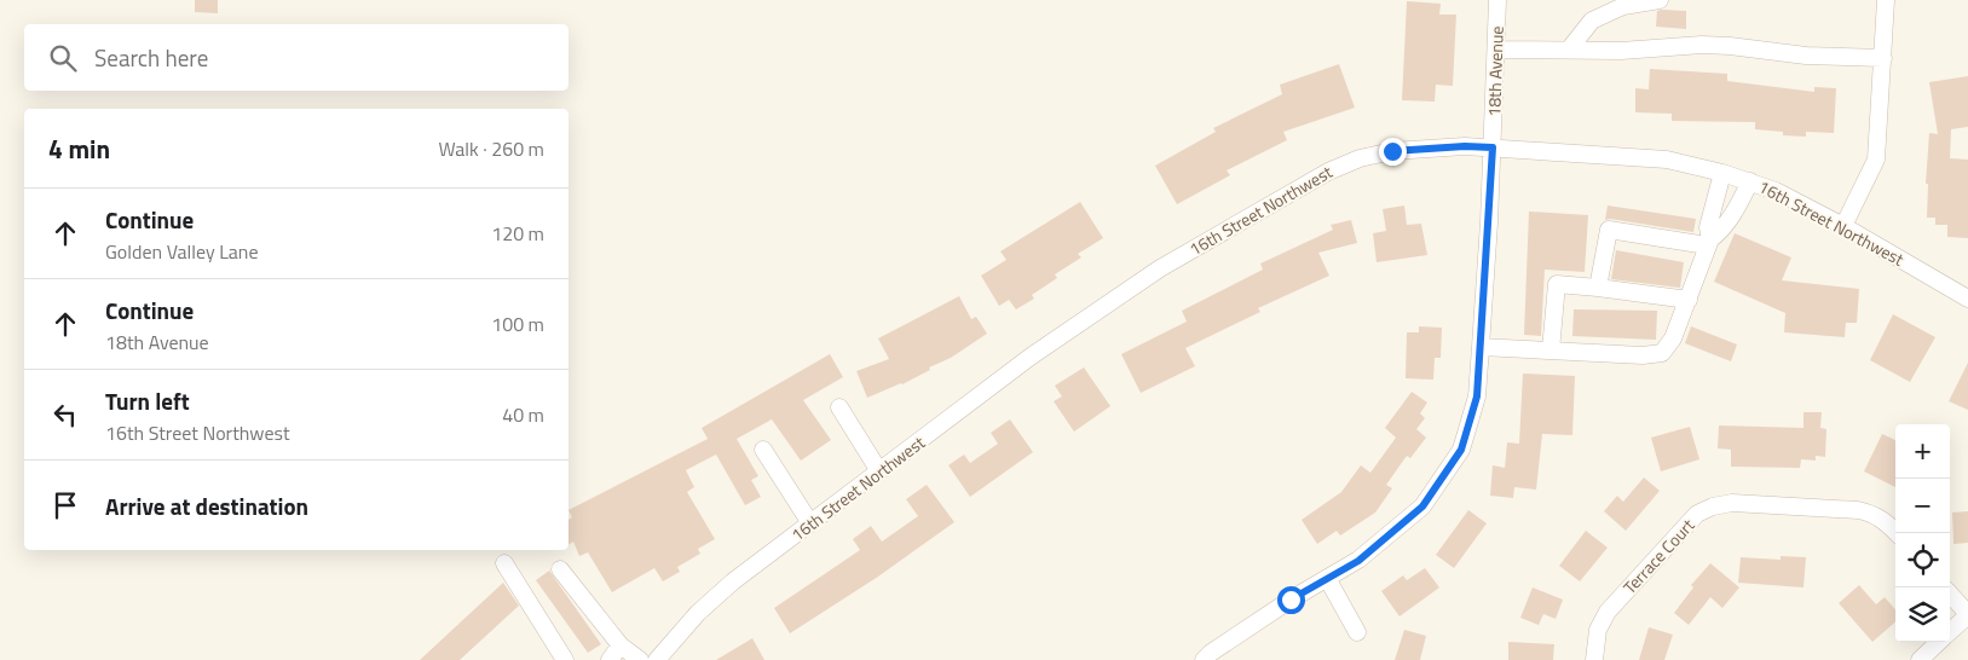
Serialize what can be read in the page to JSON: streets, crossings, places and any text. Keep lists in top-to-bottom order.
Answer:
{
  "streets": {
    "street": ["18th Avenue", "16th Street Northwest", "Terrace Court"]
  },
  "crossings": [
    ["18th Avenue", "16th Street Northwest"]
  ],
  "page": {
    "search": "Search here",
    "heading": ["4 min", "Walk · 260 m"],
    "list": [
      ["Continue", "Golden Valley Lane", "120 m"],
      ["Continue", "18th Avenue", "100 m"],
      ["Turn left", "16th Street Northwest", "40 m"],
      "Arrive at destination"
    ],
    "map_buttons": ["+", "−"]
  }
}
